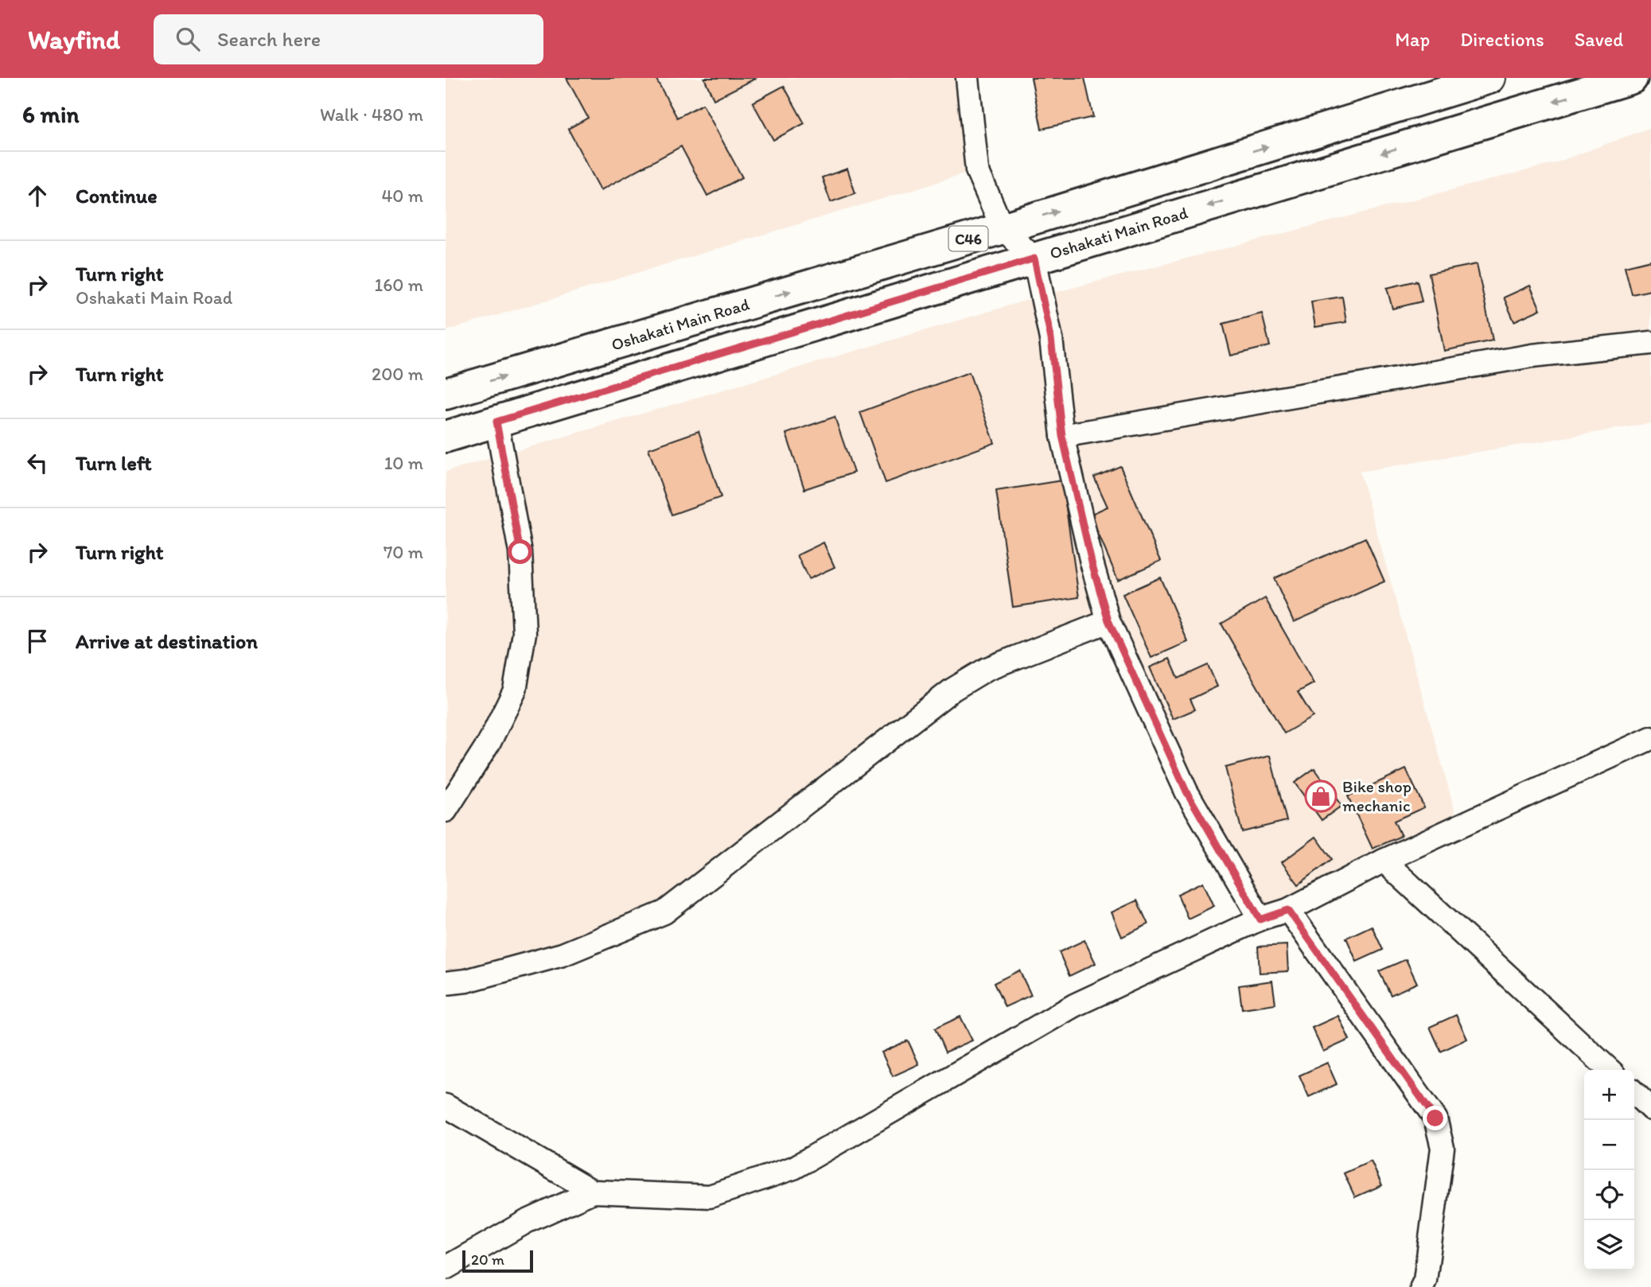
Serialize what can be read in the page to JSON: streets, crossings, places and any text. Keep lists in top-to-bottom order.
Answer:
{
  "streets": {
    "main road": ["Oshakati Main Road", "C46"]
  },
  "places": {
    "shop": ["Bike shop mechanic"]
  },
  "scale_bar": "20 m",
  "page": {
    "header": "Wayfind",
    "search": "Search here",
    "nav": ["Map", "Directions", "Saved"],
    "heading": ["6 min", "Walk · 480 m"],
    "list": [
      ["Continue", "40 m"],
      ["Turn right", "Oshakati Main Road", "160 m"],
      ["Turn right", "200 m"],
      ["Turn left", "10 m"],
      ["Turn right", "70 m"],
      "Arrive at destination"
    ],
    "map_buttons": ["+", "−"],
    "scale": "20 m"
  }
}
